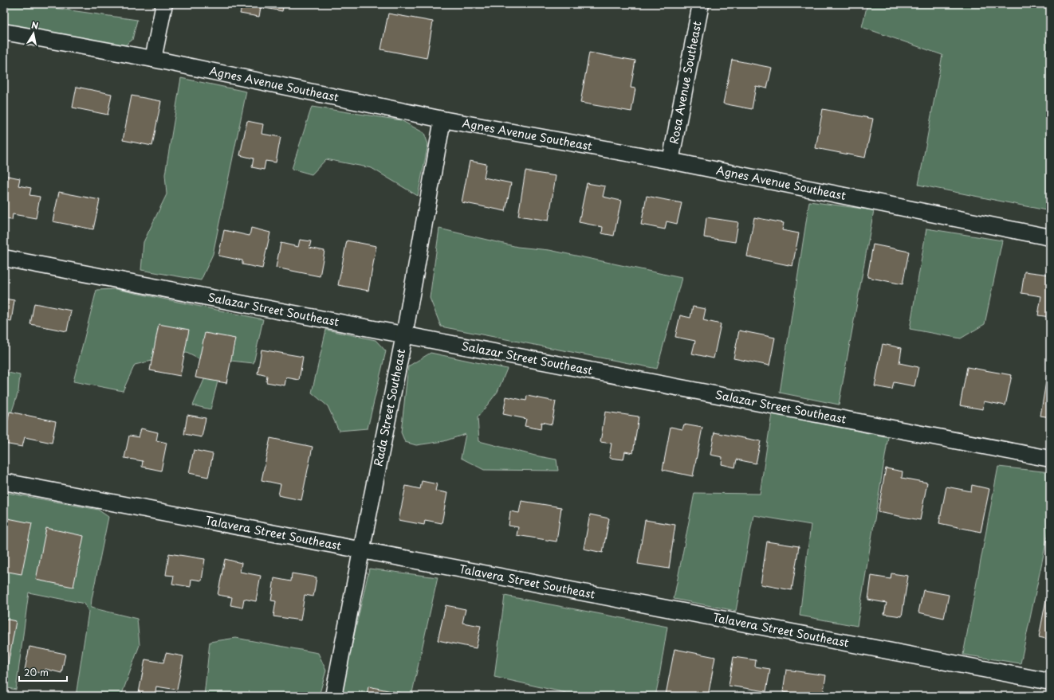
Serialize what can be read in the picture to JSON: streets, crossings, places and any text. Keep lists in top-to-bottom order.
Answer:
{
  "streets": {
    "street": [
      "Rosa Avenue Southeast",
      "Agnes Avenue Southeast",
      "Salazar Street Southeast",
      "Rada Street Southeast",
      "Talavera Street Southeast"
    ]
  },
  "crossings": [
    ["Rosa Avenue Southeast", "Agnes Avenue Southeast"],
    ["Agnes Avenue Southeast", "Rada Street Southeast"],
    ["Salazar Street Southeast", "Rada Street Southeast"],
    ["Rada Street Southeast", "Talavera Street Southeast"]
  ],
  "scale_bar": "20 m",
  "north": "top"
}
